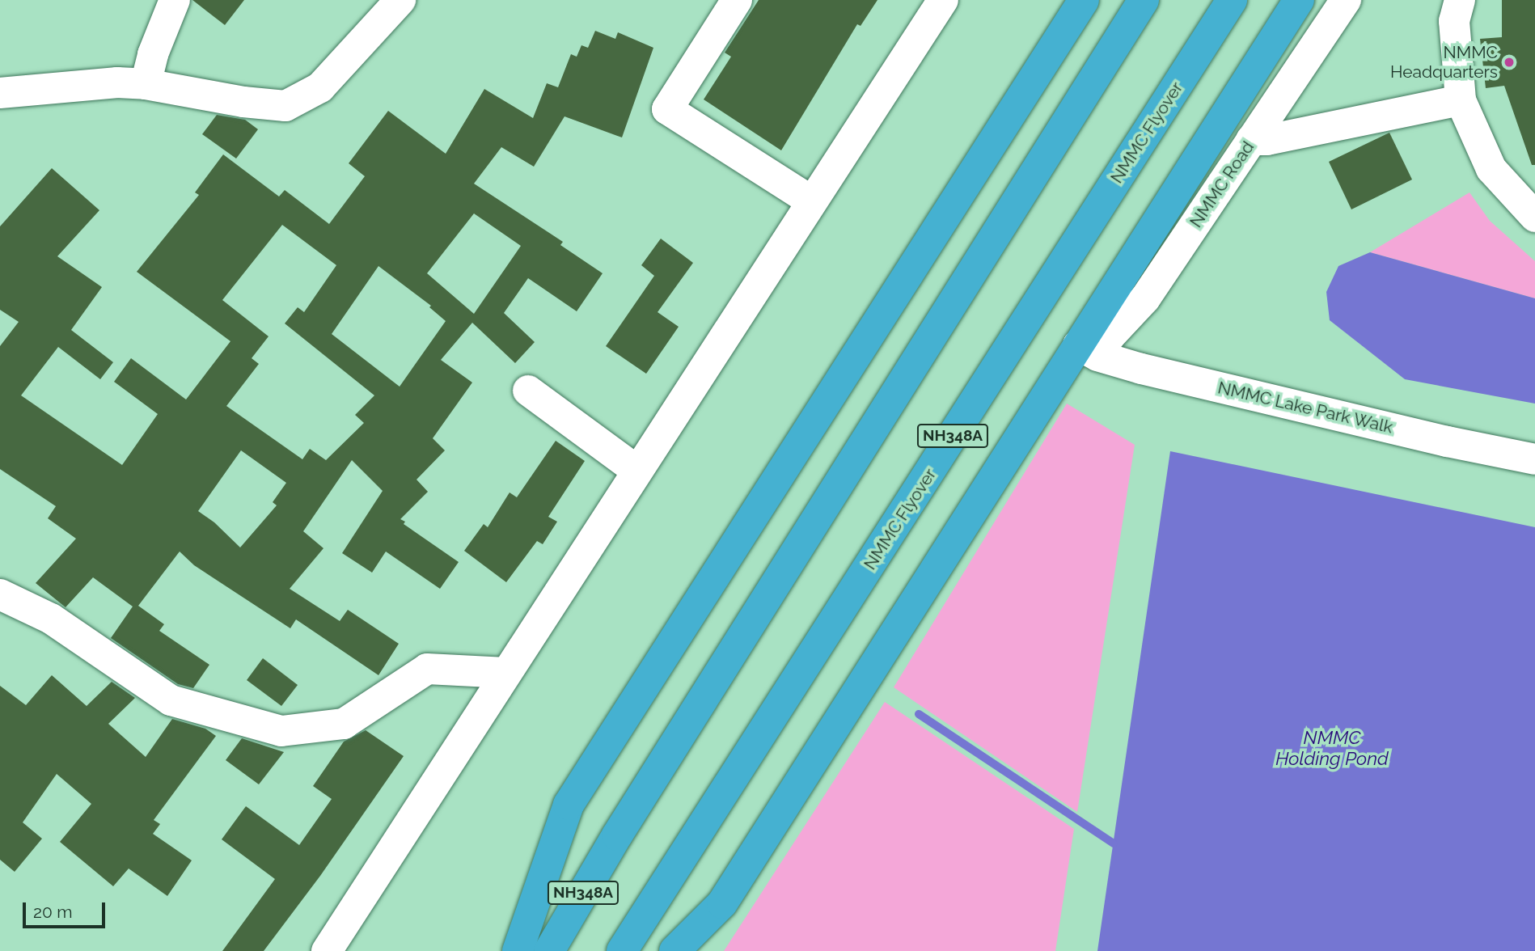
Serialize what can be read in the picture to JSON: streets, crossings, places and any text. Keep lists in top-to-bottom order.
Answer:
{
  "streets": {
    "highway": ["NMMC Flyover", "NH348A"],
    "street": ["NMMC Road", "NMMC Lake Park Walk"]
  },
  "crossings": [
    ["NMMC Road", "NMMC Lake Park Walk"]
  ],
  "water": ["NMMC Holding Pond"],
  "places": ["NMMC Headquarters"],
  "scale_bar": "20 m"
}
